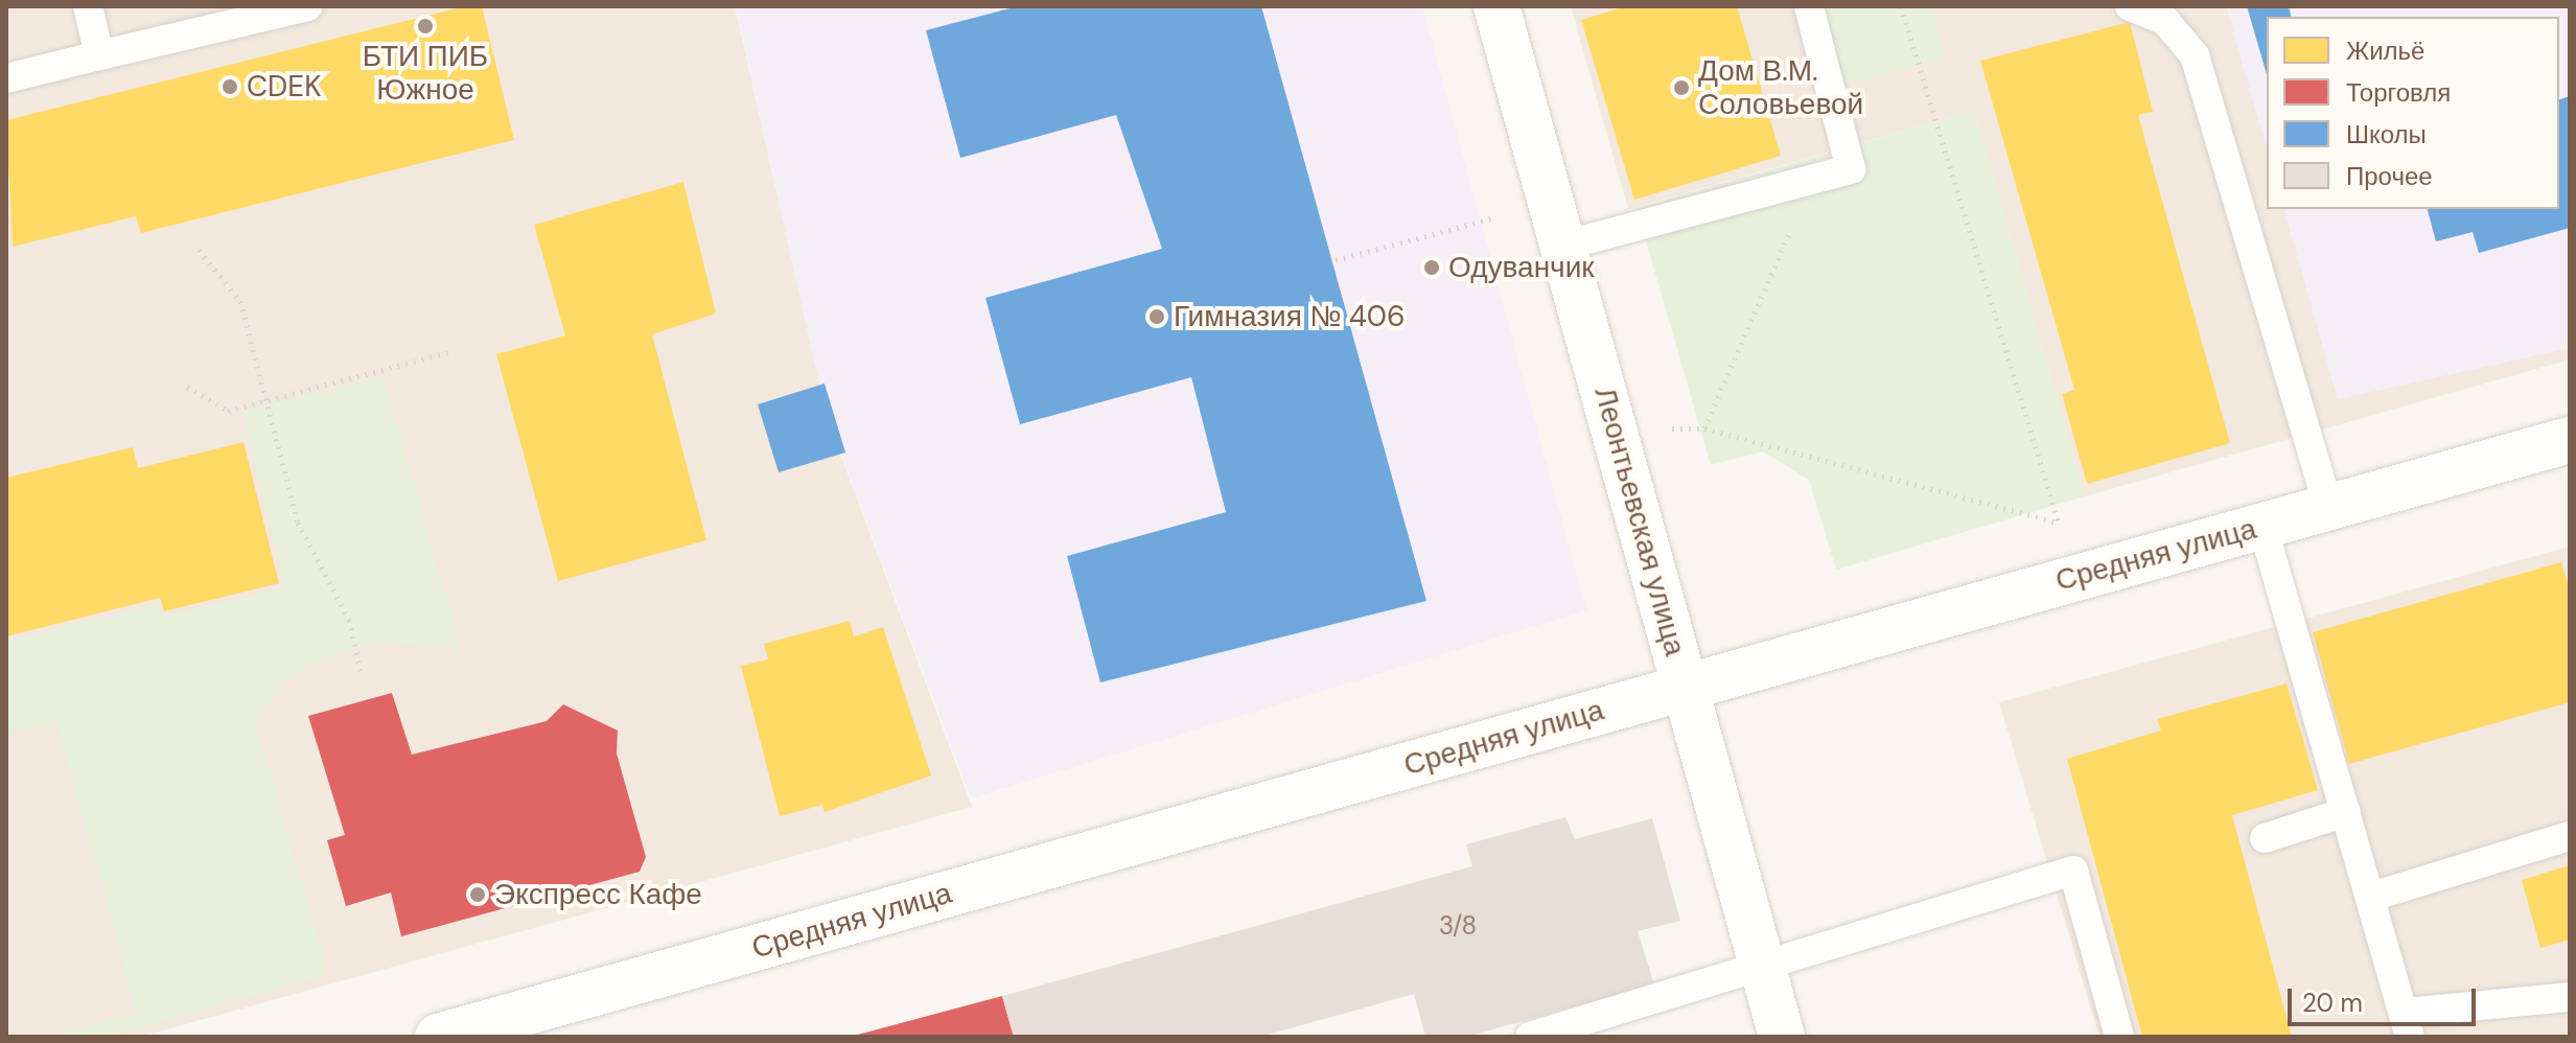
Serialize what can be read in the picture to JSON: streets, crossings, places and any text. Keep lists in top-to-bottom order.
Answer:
{
  "streets": {
    "main road": ["Леонтьевская улица", "Средняя улица"]
  },
  "crossings": [
    ["Леонтьевская улица", "Средняя улица"]
  ],
  "places": [
    "БТИ ПИБ Южное",
    "CDEK",
    "Дом В.М. Соловьевой",
    "Одуванчик",
    "Гимназия № 406",
    "Экспресс Кафе"
  ],
  "house_numbers": ["3/8"],
  "legend": [
    "Жильё",
    "Торговля",
    "Школы",
    "Прочее"
  ],
  "scale_bar": "20 m"
}
